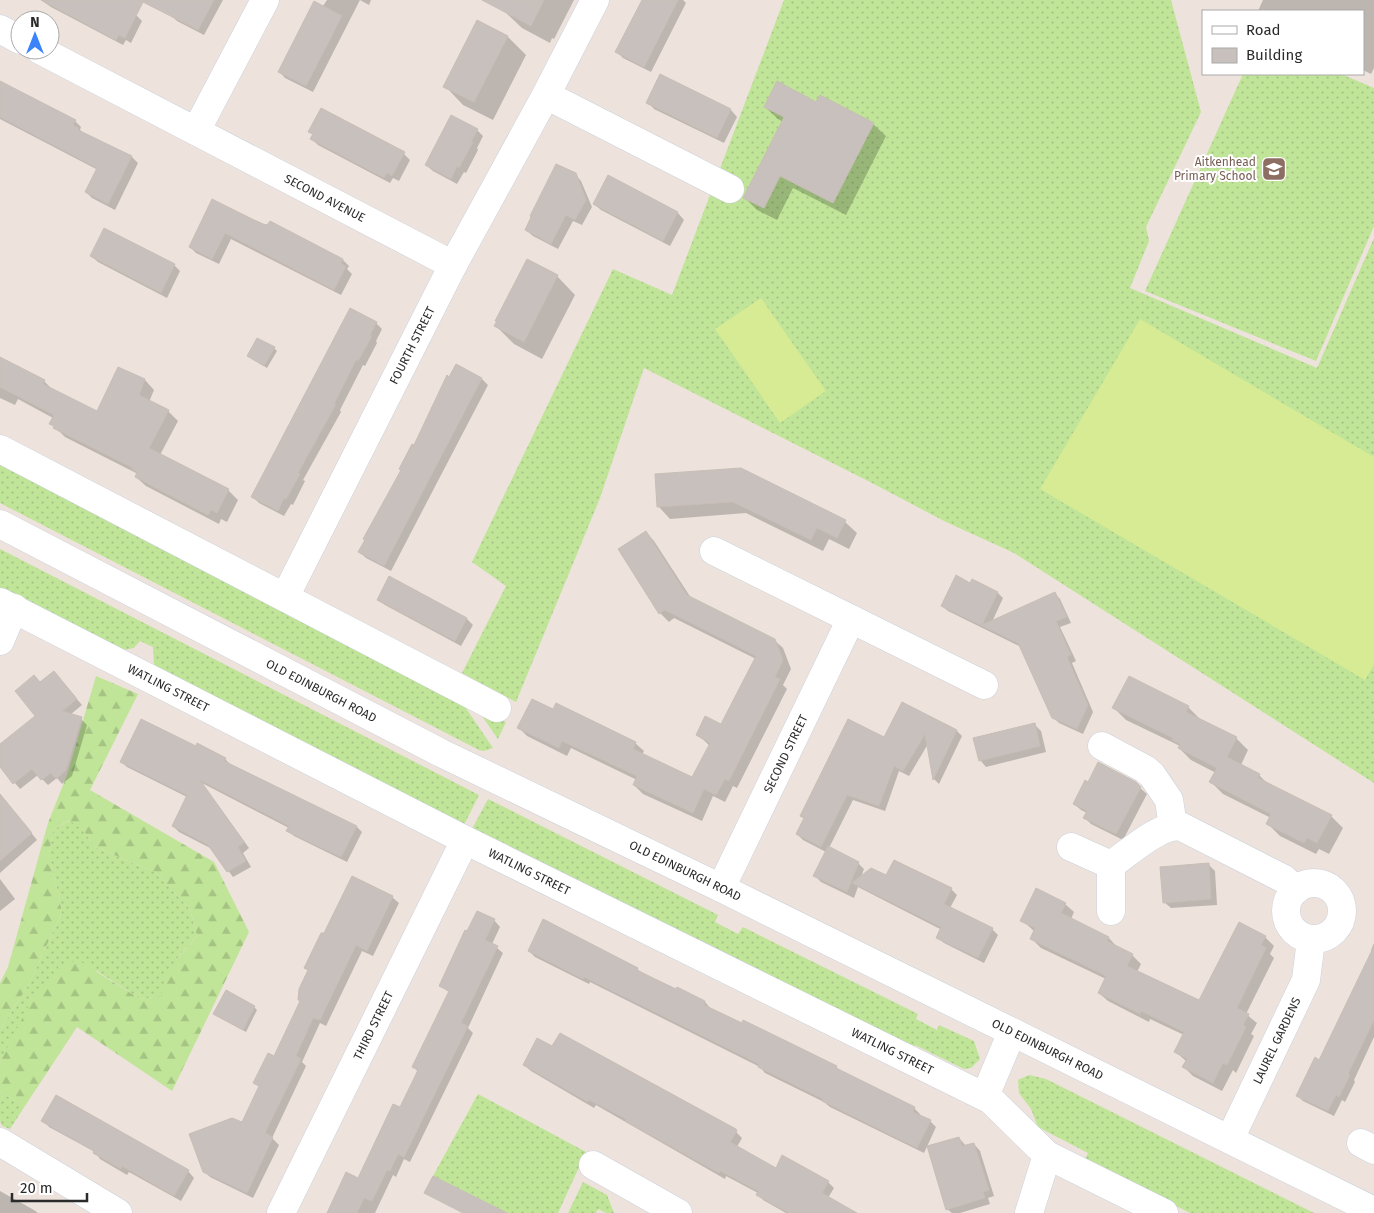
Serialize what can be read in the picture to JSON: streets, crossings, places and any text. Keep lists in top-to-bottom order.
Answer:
{
  "streets": {
    "street": [
      "SECOND AVENUE",
      "FOURTH STREET",
      "WATLING STREET",
      "OLD EDINBURGH ROAD",
      "SECOND STREET",
      "THIRD STREET",
      "LAUREL GARDENS"
    ]
  },
  "crossings": [
    ["SECOND AVENUE", "FOURTH STREET"],
    ["WATLING STREET", "THIRD STREET"],
    ["OLD EDINBURGH ROAD", "SECOND STREET"],
    ["OLD EDINBURGH ROAD", "LAUREL GARDENS"]
  ],
  "places": {
    "school or university": ["Aitkenhead Primary School"]
  },
  "legend": ["Road", "Building"],
  "scale_bar": "20 m",
  "north": "top"
}
